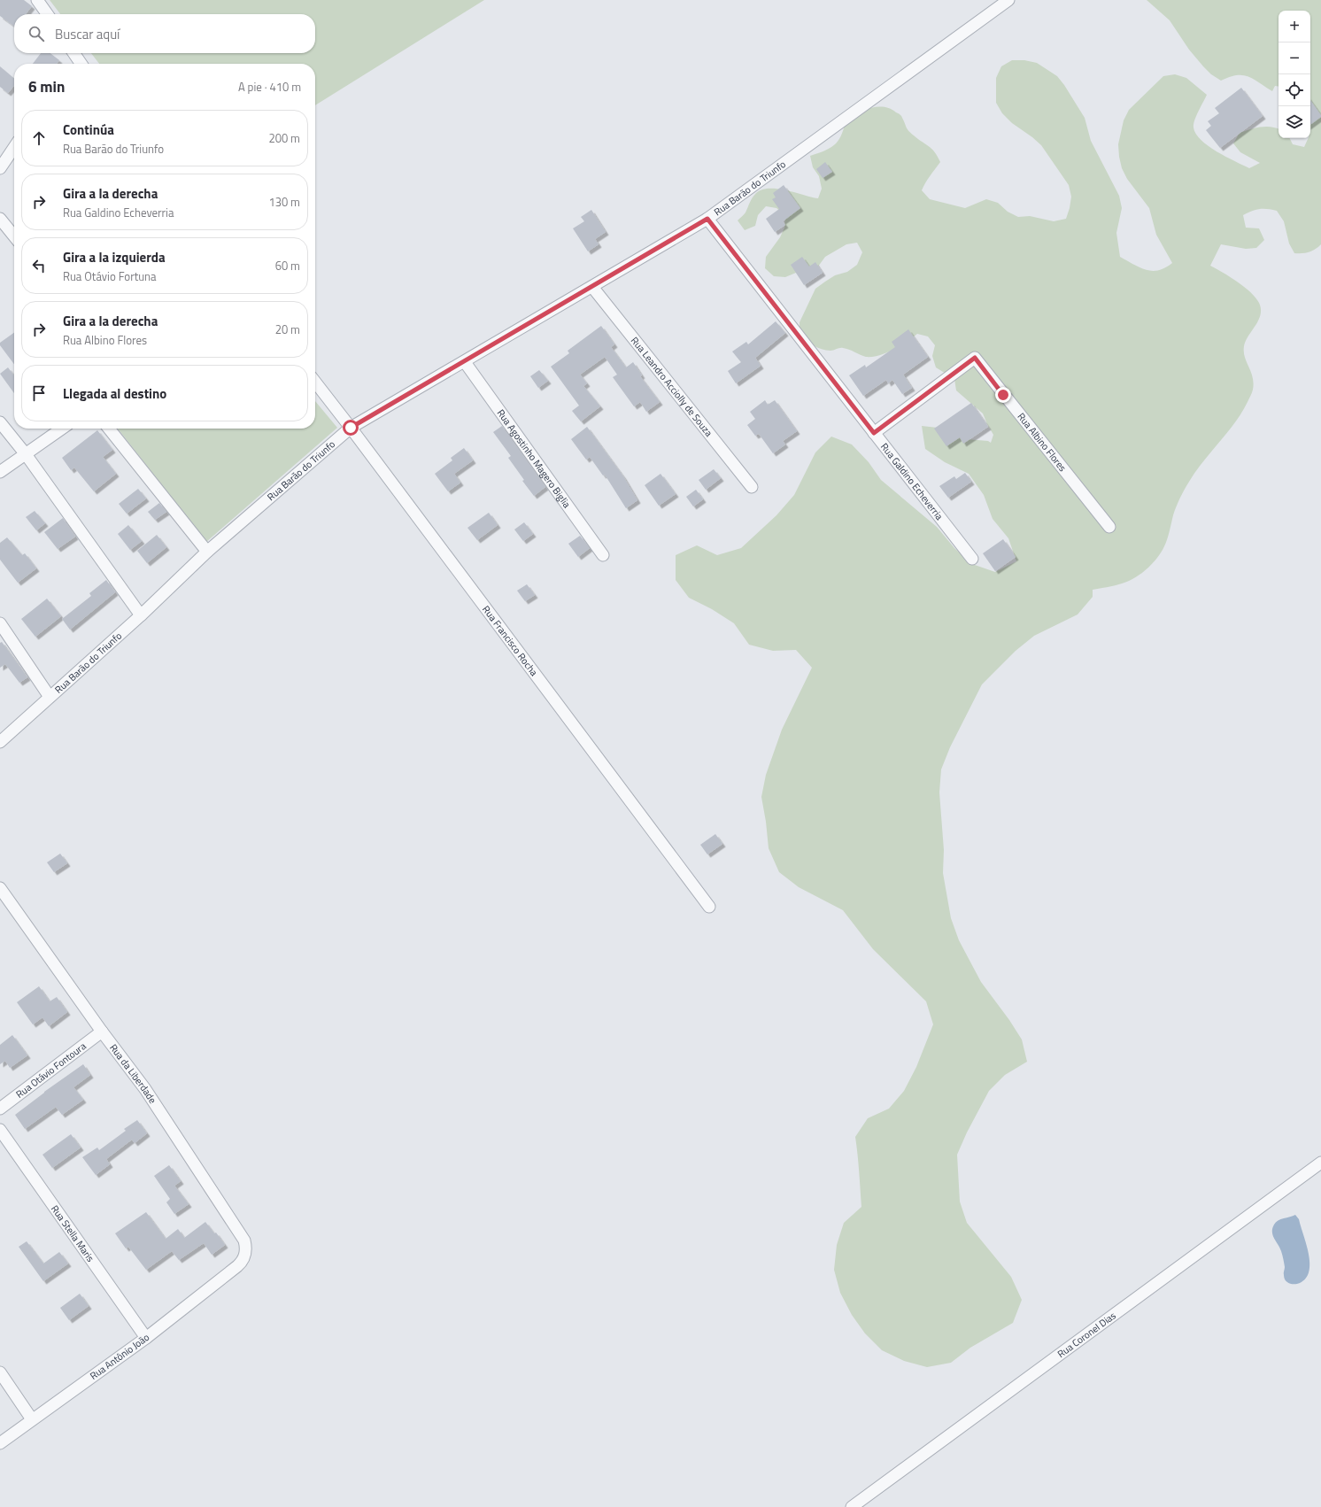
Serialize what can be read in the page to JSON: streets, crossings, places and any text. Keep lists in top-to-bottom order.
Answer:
{
  "streets": {
    "street": [
      "Rua Barão do Triunfo",
      "Rua Leandro Acciolly de Souza",
      "Rua Albino Flores",
      "Rua Agostinho Magero Biglia",
      "Rua Galdino Echeverria",
      "Rua Francisco Rocha",
      "Rua Otávio Fontoura",
      "Rua da Liberdade",
      "Rua Stella Maris",
      "Rua Coronel Dias",
      "Rua Antônio João"
    ]
  },
  "crossings": [
    ["Rua Barão do Triunfo", "Rua Leandro Acciolly de Souza"],
    ["Rua Barão do Triunfo", "Rua Agostinho Magero Biglia"],
    ["Rua Barão do Triunfo", "Rua Galdino Echeverria"],
    ["Rua Barão do Triunfo", "Rua Francisco Rocha"],
    ["Rua Albino Flores", "Rua Galdino Echeverria"],
    ["Rua Otávio Fontoura", "Rua da Liberdade"],
    ["Rua da Liberdade", "Rua Antônio João"],
    ["Rua Stella Maris", "Rua Antônio João"]
  ],
  "page": {
    "map_buttons": ["+", "−"],
    "search": "Buscar aquí",
    "heading": ["6 min", "A pie · 410 m"],
    "list": [
      ["Continúa", "Rua Barão do Triunfo", "200 m"],
      ["Gira a la derecha", "Rua Galdino Echeverria", "130 m"],
      ["Gira a la izquierda", "Rua Otávio Fortuna", "60 m"],
      ["Gira a la derecha", "Rua Albino Flores", "20 m"],
      "Llegada al destino"
    ]
  }
}
